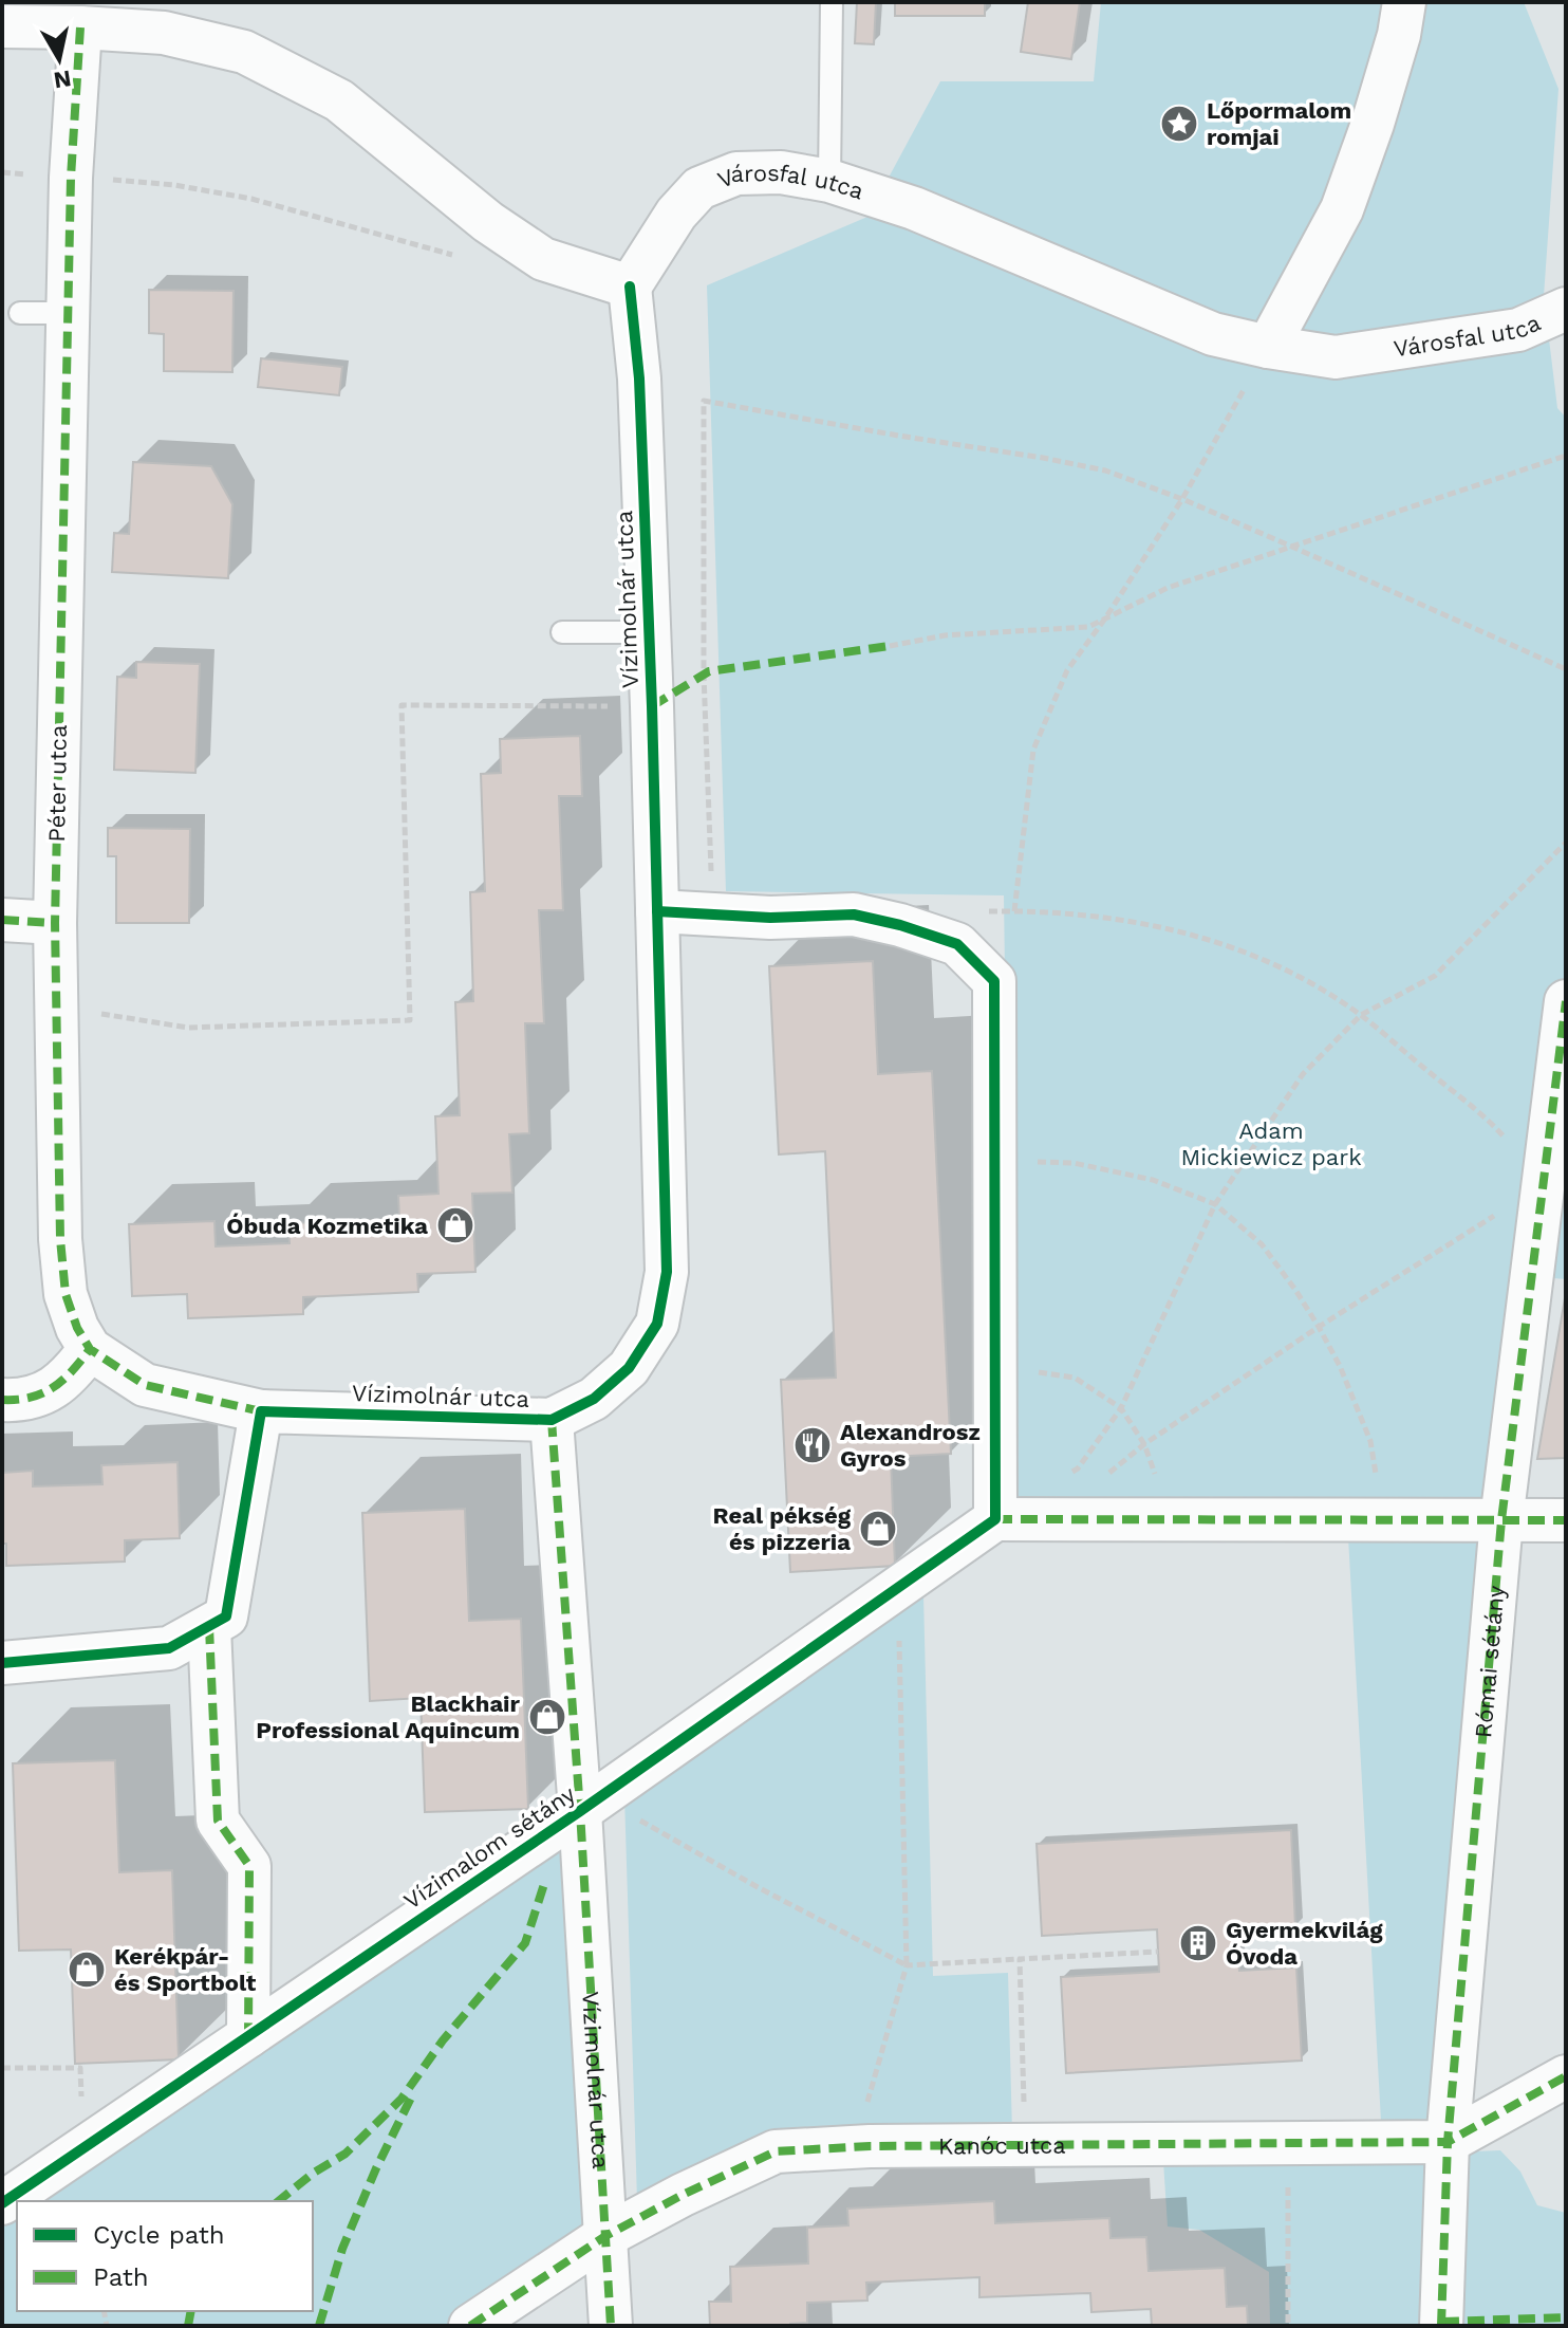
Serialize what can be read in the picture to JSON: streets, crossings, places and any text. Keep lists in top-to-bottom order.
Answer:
{
  "streets": {
    "street": [
      "Városfal utca",
      "Vízimolnár utca",
      "Péter utca",
      "Római sétány",
      "Vízimalom sétány",
      "Kanóc utca"
    ]
  },
  "crossings": [
    ["Városfal utca", "Vízimolnár utca"],
    ["Vízimolnár utca", "Vízimalom sétány"],
    ["Vízimolnár utca", "Kanóc utca"],
    ["Római sétány", "Kanóc utca"]
  ],
  "parks": ["Adam Mickiewicz park"],
  "places": {
    "place": ["Lőpormalom romjai"],
    "shop": [
      "Óbuda Kozmetika",
      "Real pékség és pizzeria",
      "Blackhair Professional Aquincum",
      "Kerékpár- és Sportbolt"
    ],
    "restaurant": ["Alexandrosz Gyros"],
    "building": ["Gyermekvilág Óvoda"]
  },
  "legend": ["Cycle path", "Path"],
  "north": "bottom"
}
